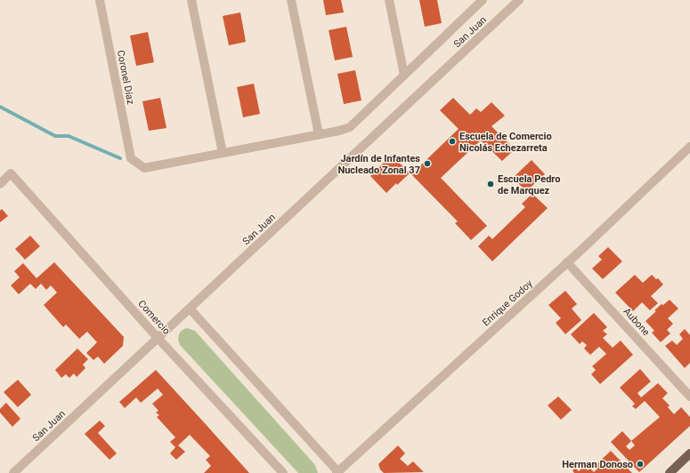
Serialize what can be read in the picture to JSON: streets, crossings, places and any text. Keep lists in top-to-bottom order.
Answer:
{
  "streets": {
    "street": [
      "San Juan",
      "Coronel Díaz",
      "Enrique Godoy",
      "Comercio",
      "Aubone"
    ]
  },
  "crossings": [
    ["San Juan", "Comercio"],
    ["Enrique Godoy", "Aubone"]
  ],
  "places": [
    "Escuela de Comercio Nicolás Echezarreta",
    "Jardín de Infantes Nucleado Zonal 37",
    "Escuela Pedro de Marquez",
    "Herman Donoso"
  ]
}
